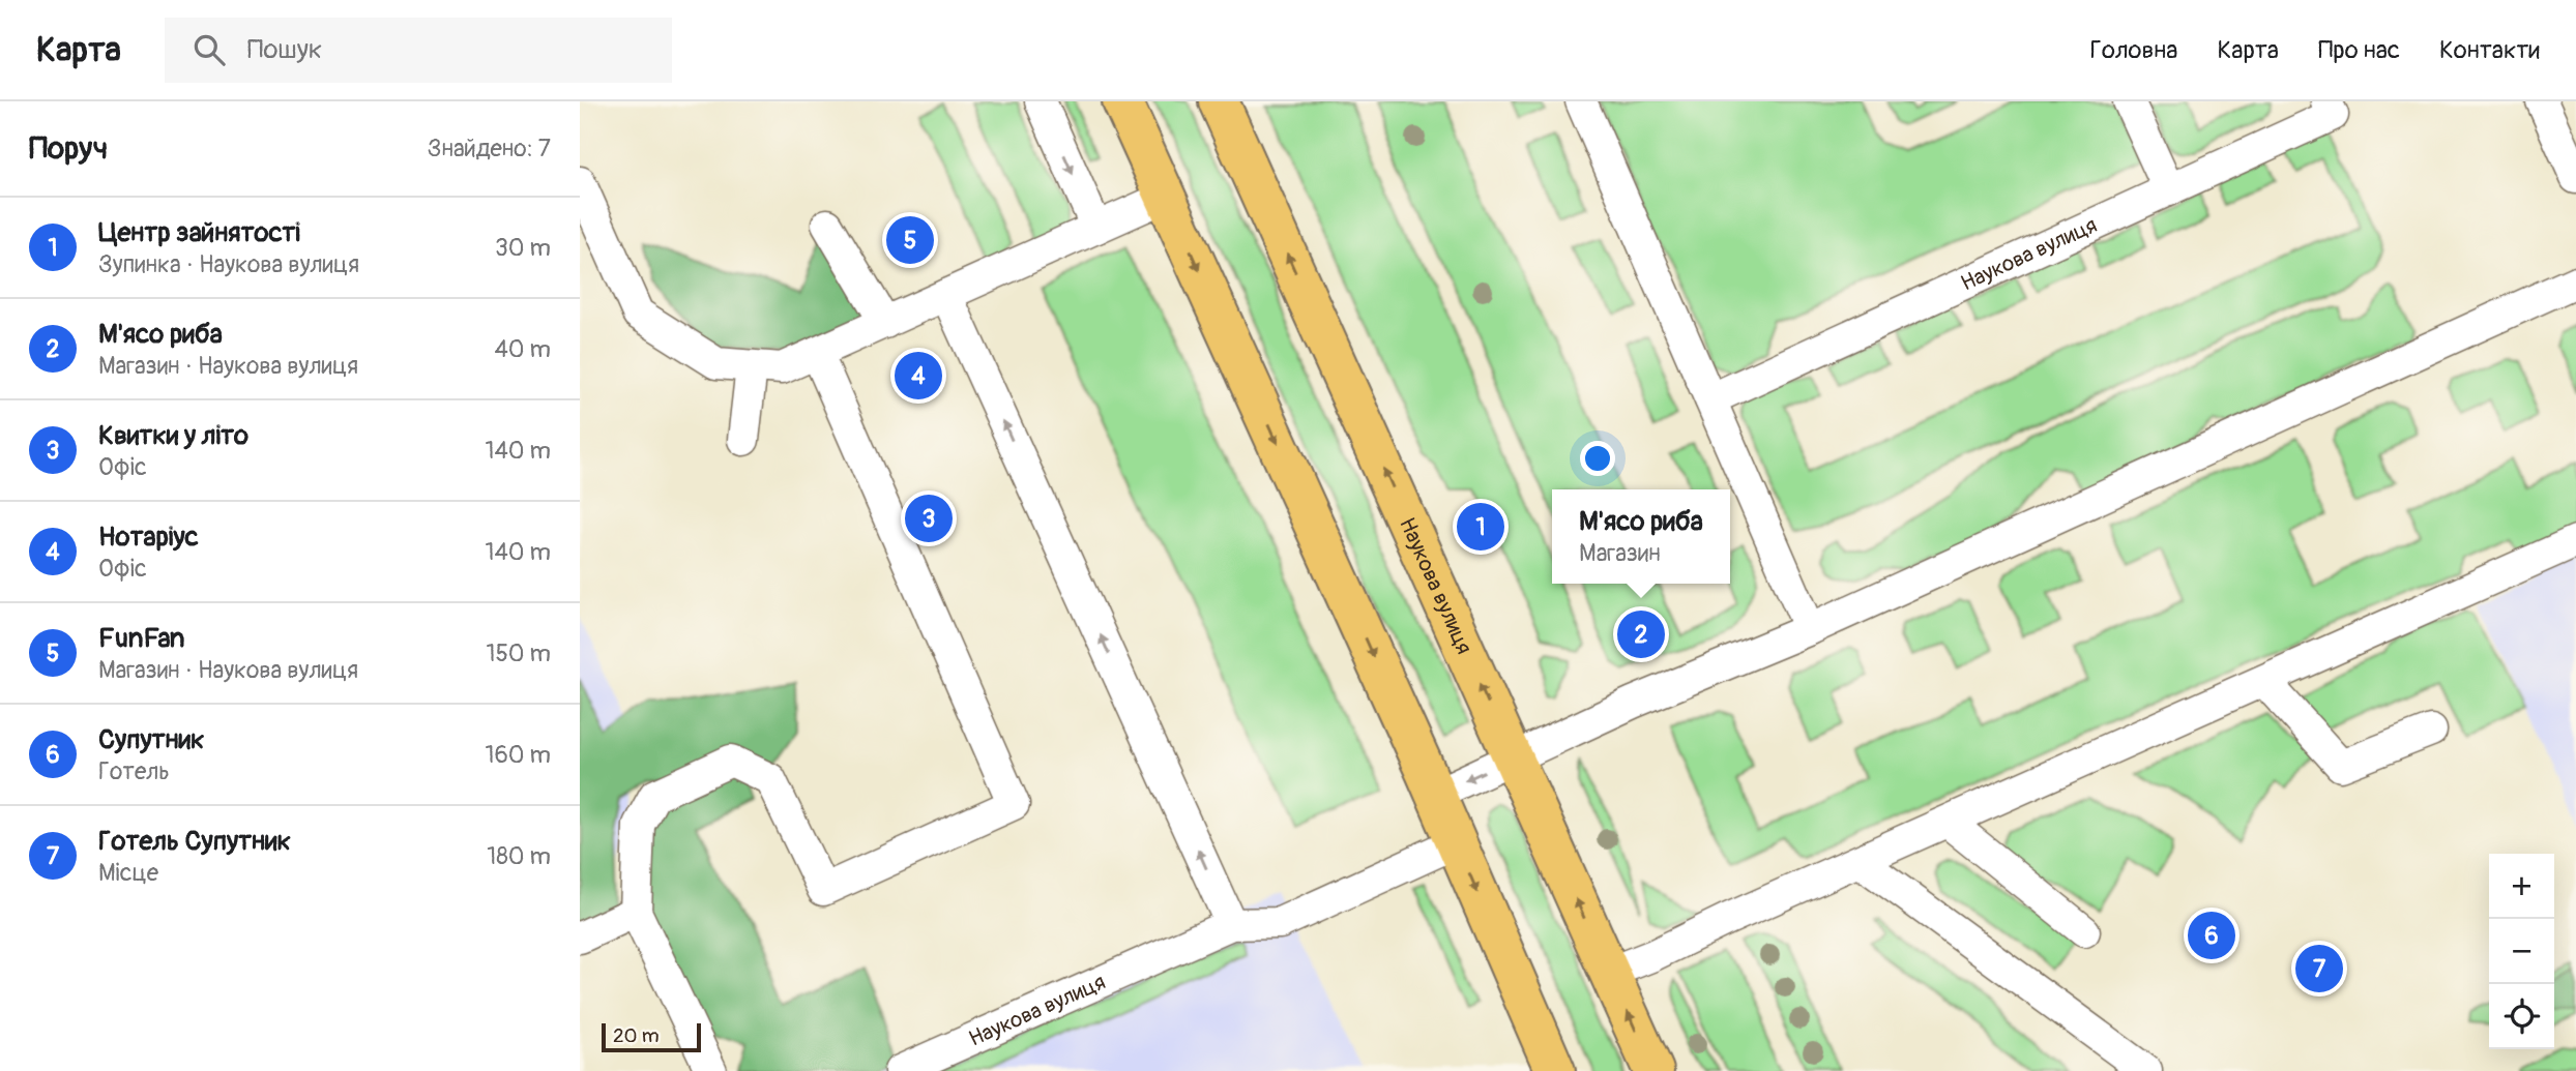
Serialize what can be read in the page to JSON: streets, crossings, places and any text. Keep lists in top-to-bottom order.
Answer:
{
  "streets": {
    "main road": ["Наукова вулиця"]
  },
  "scale_bar": "20 m",
  "page": {
    "header": "Карта",
    "search": "Пошук",
    "nav": [
      "Головна",
      "Карта",
      "Про нас",
      "Контакти"
    ],
    "heading": ["Поруч", "Знайдено: 7"],
    "list": [
      {
        "mark": "1",
        "name": "Центр зайнятості",
        "note": "Зупинка · Наукова вулиця",
        "value": "30 m"
      },
      {
        "mark": "2",
        "name": "М'ясо риба",
        "note": "Магазин · Наукова вулиця",
        "value": "40 m"
      },
      {
        "mark": "3",
        "name": "Квитки у літо",
        "note": "Офіс",
        "value": "140 m"
      },
      {
        "mark": "4",
        "name": "Нотаріус",
        "note": "Офіс",
        "value": "140 m"
      },
      {
        "mark": "5",
        "name": "FunFan",
        "note": "Магазин · Наукова вулиця",
        "value": "150 m"
      },
      {
        "mark": "6",
        "name": "Супутник",
        "note": "Готель",
        "value": "160 m"
      },
      {
        "mark": "7",
        "name": "Готель Супутник",
        "note": "Місце",
        "value": "180 m"
      }
    ],
    "pins": [
      "5",
      "4",
      "3",
      "1",
      "2",
      "6",
      "7"
    ],
    "popup": ["М'ясо риба", "Магазин"],
    "map_buttons": ["+", "−"],
    "scale": "20 m"
  }
}
